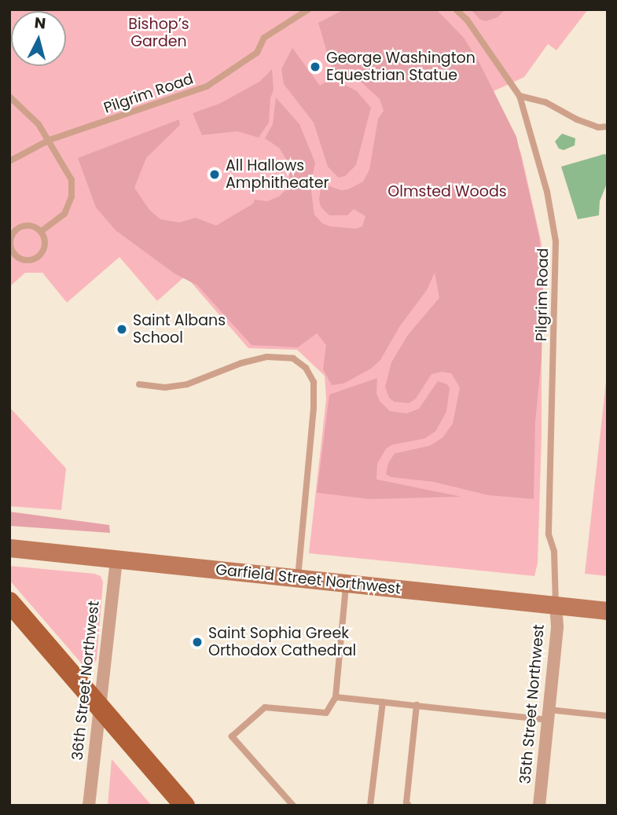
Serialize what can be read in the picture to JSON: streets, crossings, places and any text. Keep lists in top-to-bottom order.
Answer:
{
  "streets": {
    "main road": ["Garfield Street Northwest"],
    "street": ["36th Street Northwest", "35th Street Northwest"],
    "lane": ["Pilgrim Road"]
  },
  "crossings": [
    ["Pilgrim Road", "Garfield Street Northwest"],
    ["Pilgrim Road", "35th Street Northwest"],
    ["Garfield Street Northwest", "36th Street Northwest"],
    ["Garfield Street Northwest", "35th Street Northwest"]
  ],
  "parks": ["Bishop’s Garden", "Olmsted Woods"],
  "places": [
    "George Washington Equestrian Statue",
    "All Hallows Amphitheater",
    "Saint Albans School",
    "Saint Sophia Greek Orthodox Cathedral"
  ],
  "north": "top"
}
